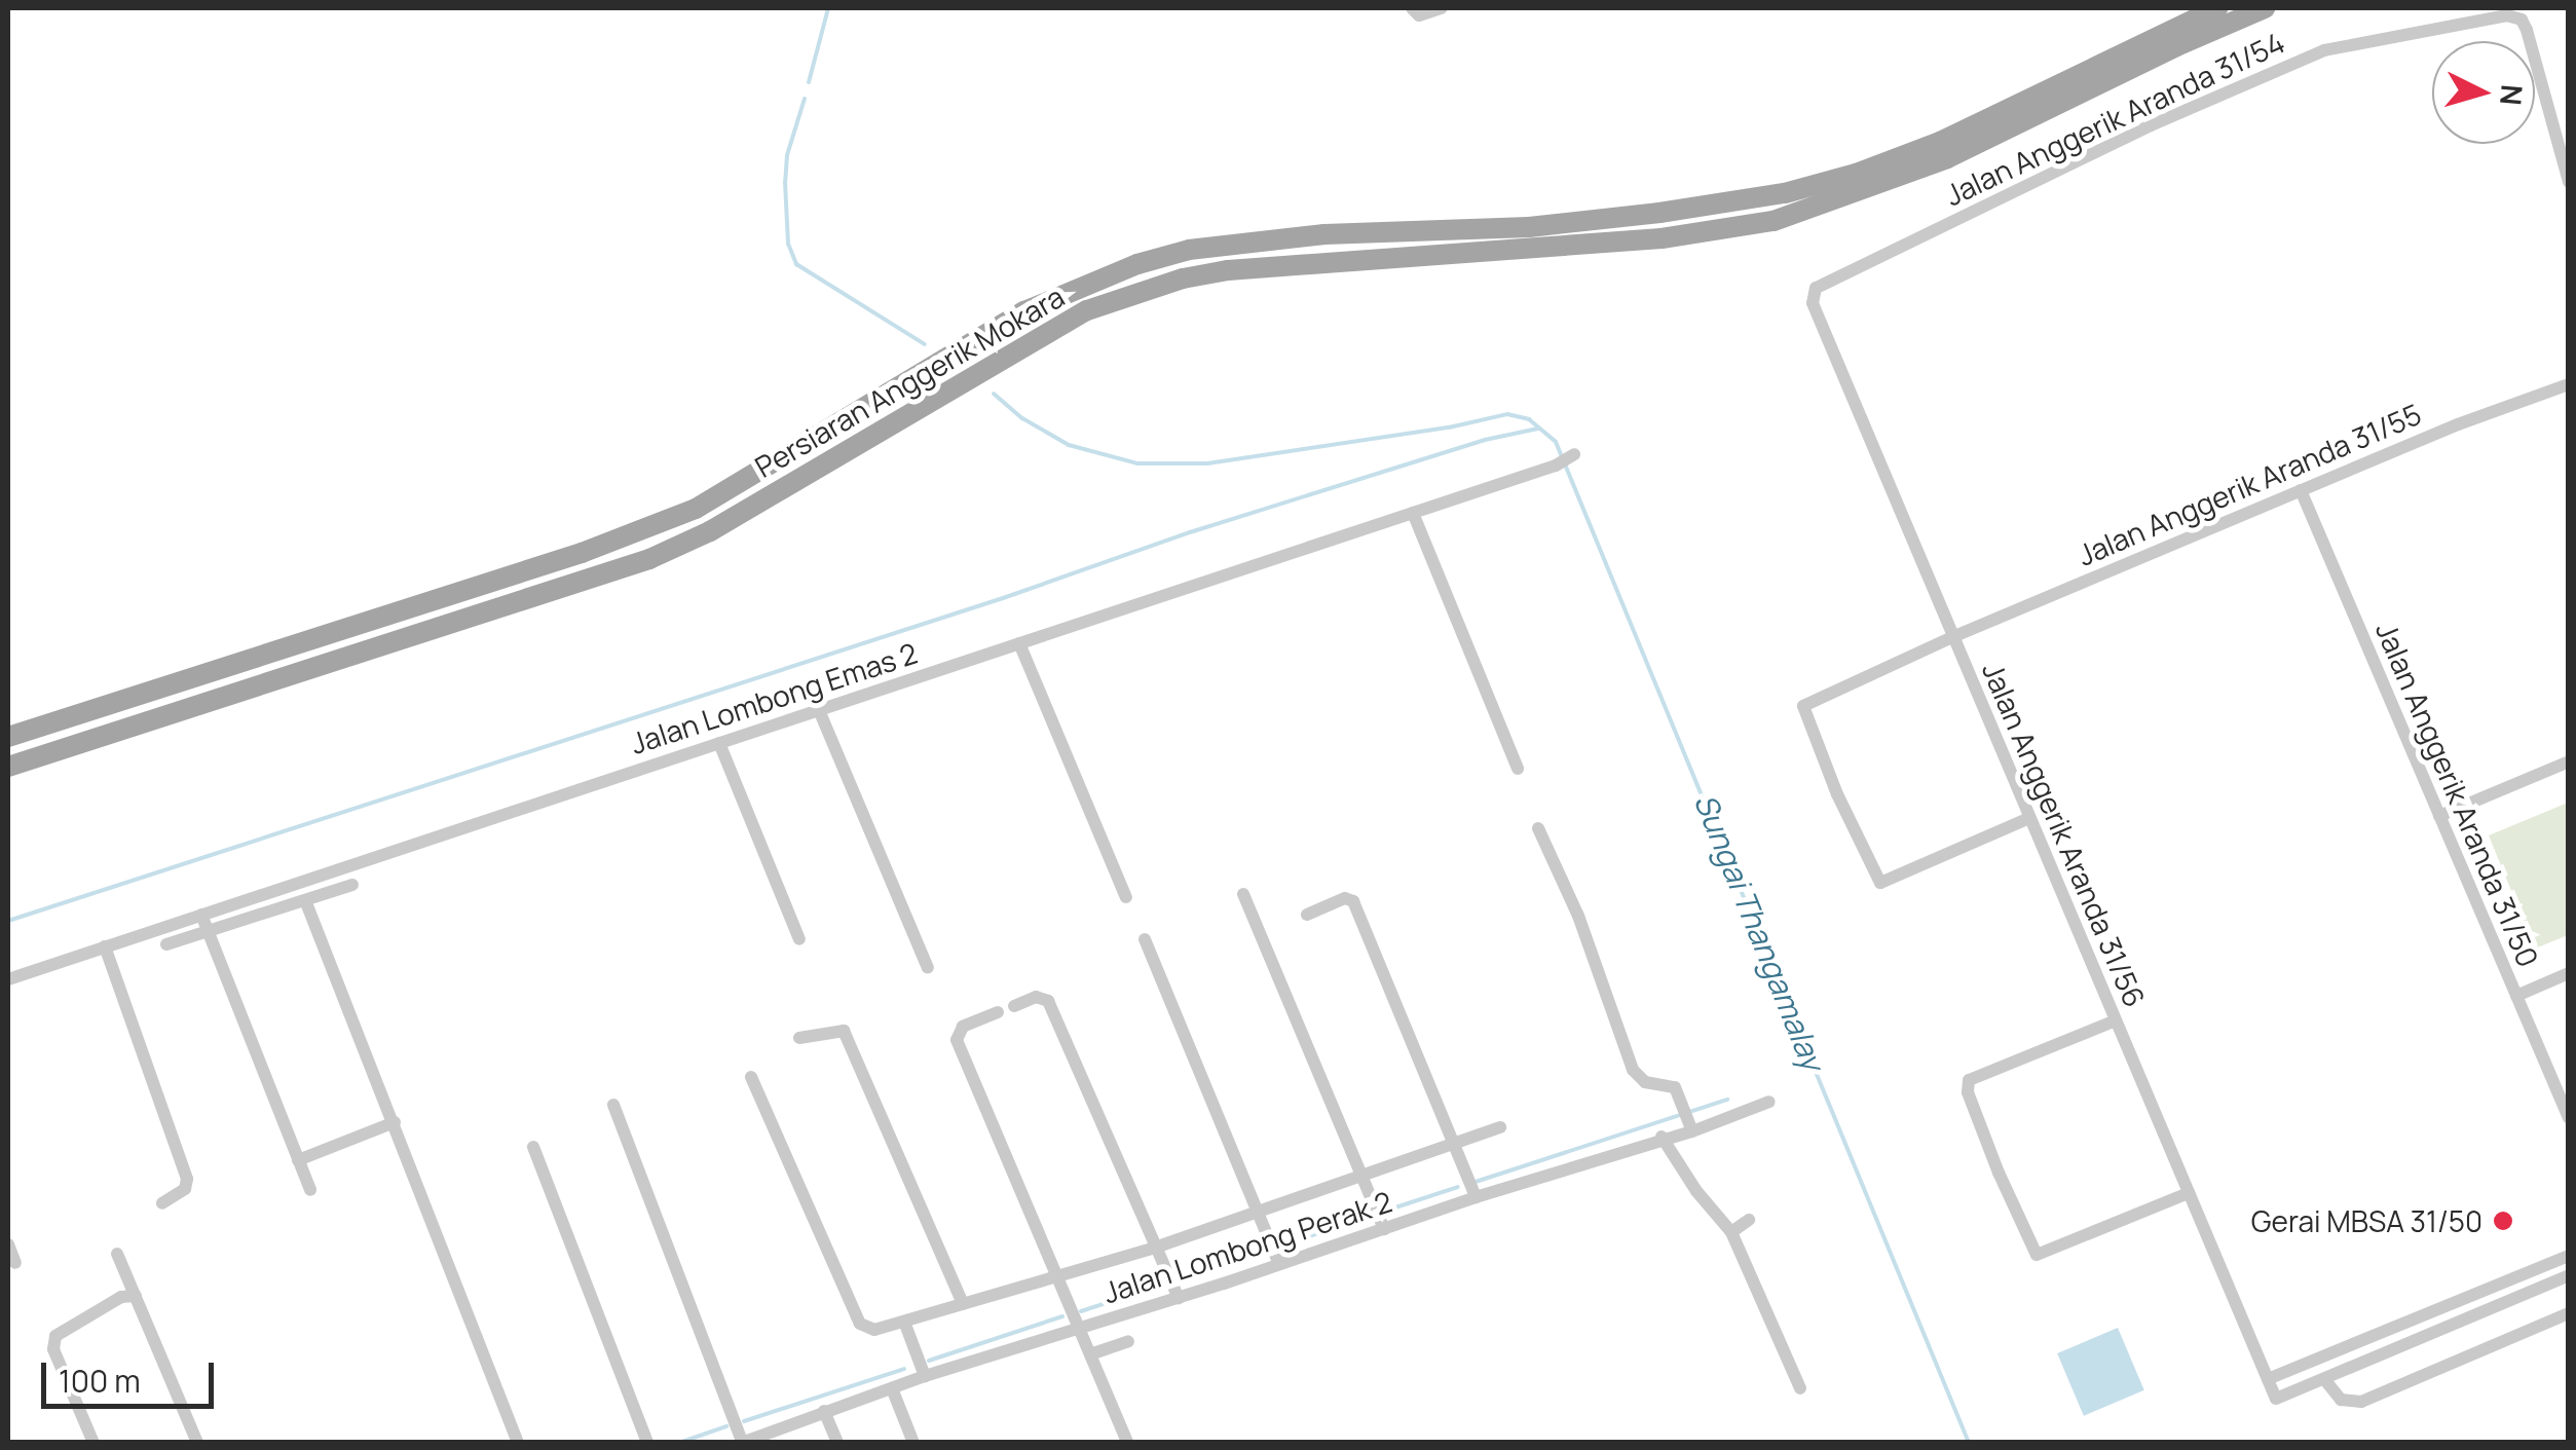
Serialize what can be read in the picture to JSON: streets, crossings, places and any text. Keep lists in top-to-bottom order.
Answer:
{
  "streets": {
    "main road": ["Persiaran Anggerik Mokara"],
    "street": [
      "Jalan Anggerik Aranda 31/54",
      "Jalan Anggerik Aranda 31/55",
      "Jalan Lombong Emas 2",
      "Jalan Anggerik Aranda 31/50",
      "Jalan Anggerik Aranda 31/56",
      "Jalan Lombong Perak 2"
    ]
  },
  "crossings": [
    ["Jalan Anggerik Aranda 31/54", "Jalan Anggerik Aranda 31/56"],
    ["Jalan Anggerik Aranda 31/55", "Jalan Anggerik Aranda 31/50"],
    ["Jalan Anggerik Aranda 31/55", "Jalan Anggerik Aranda 31/56"]
  ],
  "water": ["Sungai Thangamalay"],
  "places": ["Gerai MBSA 31/50"],
  "scale_bar": "100 m",
  "north": "right"
}
